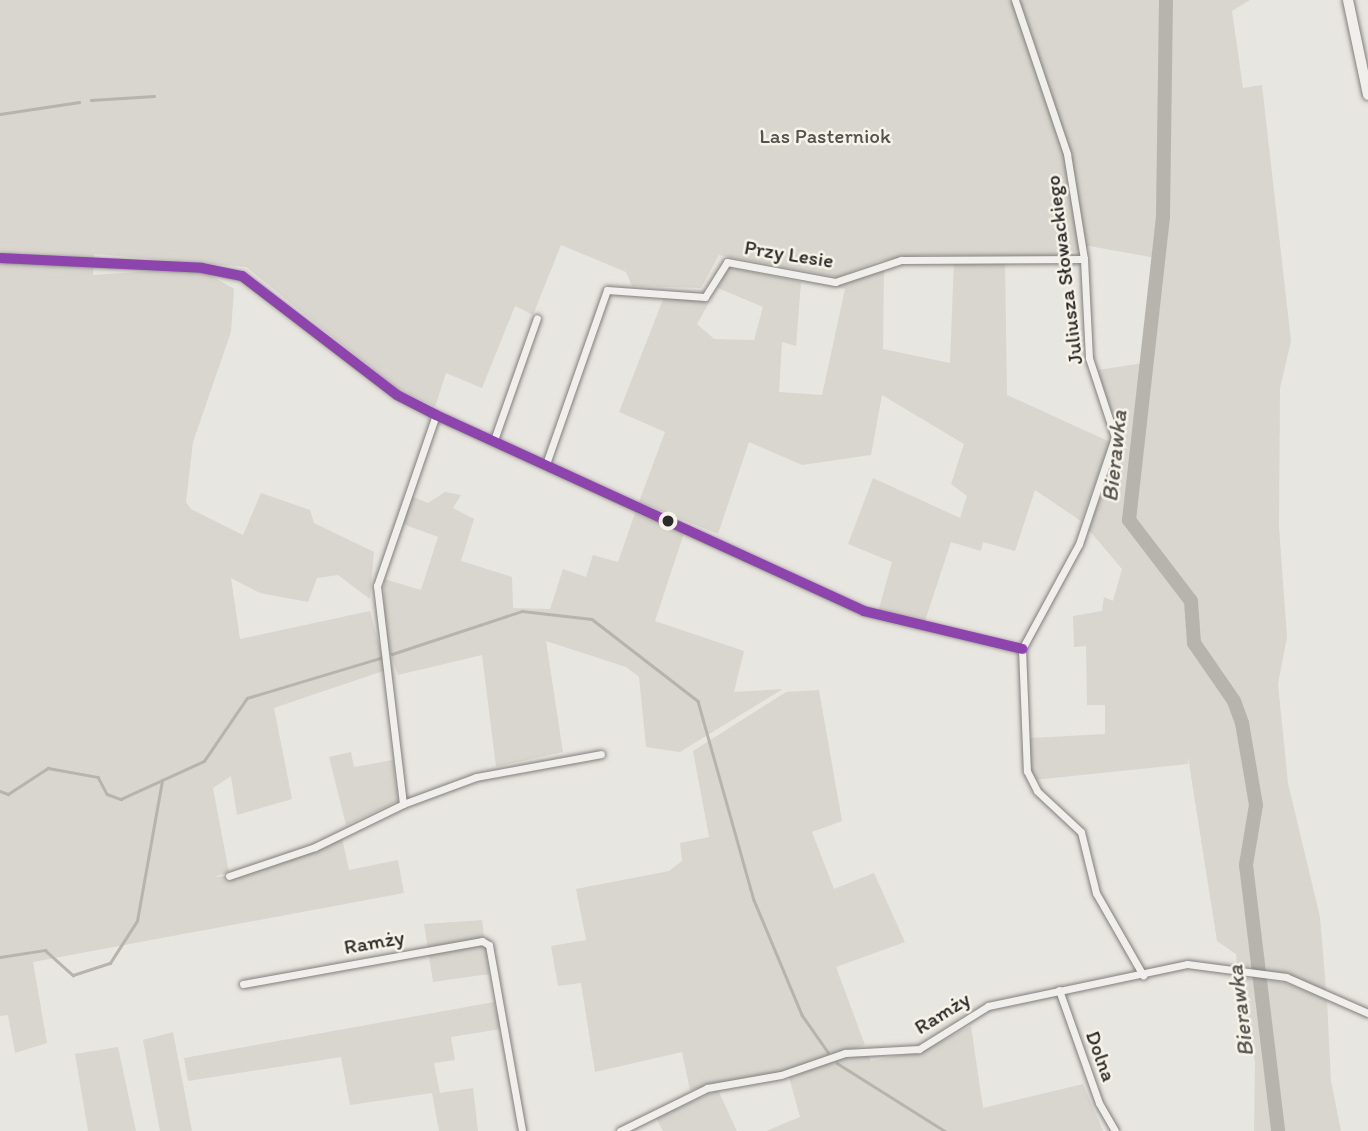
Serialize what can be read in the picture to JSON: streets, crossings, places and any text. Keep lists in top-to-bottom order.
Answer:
{
  "streets": {
    "street": [
      "Przy Lesie",
      "Juliusza Słowackiego",
      "Ramży",
      "Dolna"
    ]
  },
  "crossings": [
    ["Przy Lesie", "Juliusza Słowackiego"],
    ["Juliusza Słowackiego", "Ramży"],
    ["Ramży", "Dolna"]
  ],
  "water": ["Bierawka"],
  "parks": ["Las Pasterniok"]
}
